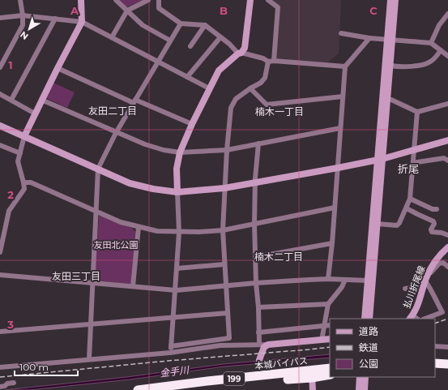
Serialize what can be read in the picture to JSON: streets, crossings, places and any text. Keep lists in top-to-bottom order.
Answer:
{
  "streets": {
    "highway": ["本城バイパス", "199"],
    "street": ["払川折尾線"]
  },
  "districts": [
    "友田二丁目",
    "楠木一丁目",
    "折尾",
    "楠木二丁目",
    "友田三丁目"
  ],
  "water": ["金手川"],
  "parks": ["友田北公園"],
  "legend": ["道路", "鉄道", "公園"],
  "scale_bar": "100 m",
  "north": "bottom left",
  "grid": {
    "columns": ["A", "B", "C"],
    "rows": ["1", "2", "3"]
  }
}
